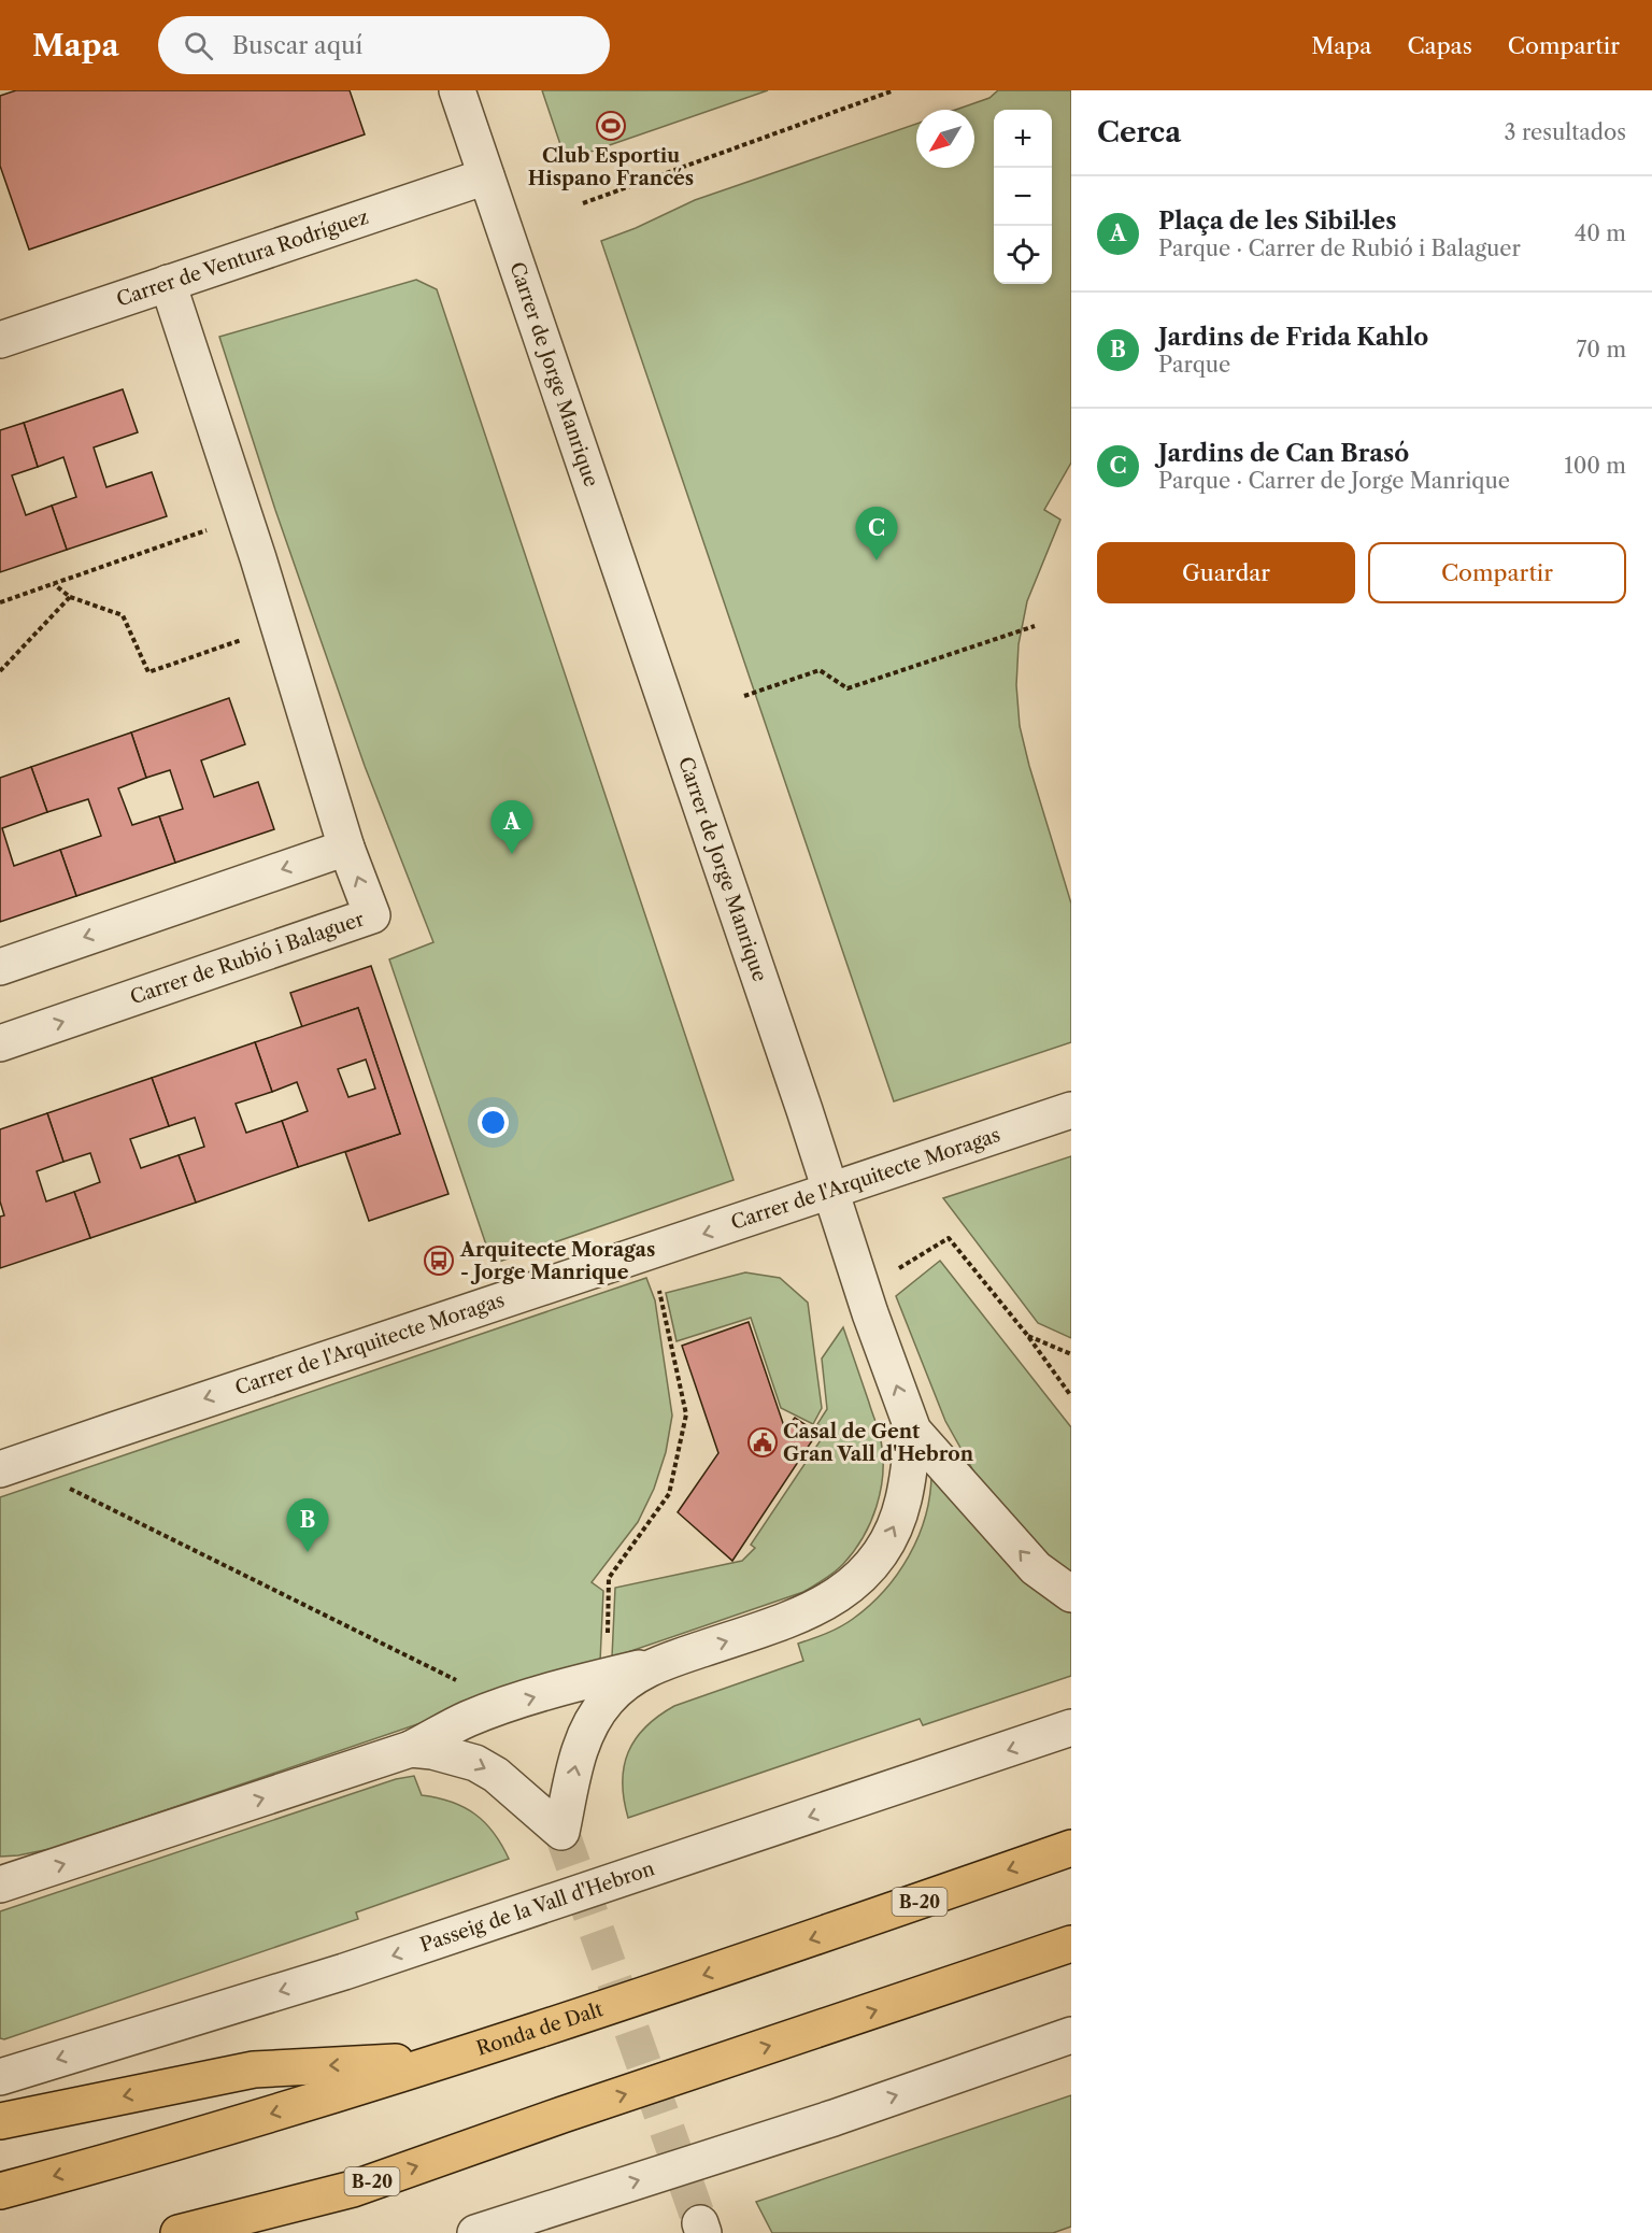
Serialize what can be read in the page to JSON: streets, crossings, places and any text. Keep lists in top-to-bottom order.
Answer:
{
  "streets": {
    "highway": ["B-20", "Ronda de Dalt"],
    "street": [
      "Carrer de Ventura Rodríguez",
      "Carrer de Jorge Manrique",
      "Carrer de Rubió i Balaguer",
      "Carrer de l'Arquitecte Moragas",
      "Passeig de la Vall d'Hebron"
    ]
  },
  "crossings": [
    ["Carrer de Ventura Rodríguez", "Carrer de Jorge Manrique"],
    ["Carrer de Jorge Manrique", "Carrer de l'Arquitecte Moragas"]
  ],
  "one_way": ["Carrer de Rubió i Balaguer", "Carrer de l'Arquitecte Moragas"],
  "places": {
    "sports": ["Club Esportiu Hispano Francés"],
    "bus stop": ["Arquitecte Moragas - Jorge Manrique"],
    "public building": ["Casal de Gent Gran Vall d'Hebron"]
  },
  "north": "bottom left",
  "page": {
    "header": "Mapa",
    "search": "Buscar aquí",
    "nav": ["Mapa", "Capas", "Compartir"],
    "heading": ["Cerca", "3 resultados"],
    "map_buttons": ["+", "−"],
    "list": [
      {
        "mark": "A",
        "name": "Plaça de les Sibil·les",
        "note": "Parque · Carrer de Rubió i Balaguer",
        "value": "40 m"
      },
      {
        "mark": "B",
        "name": "Jardins de Frida Kahlo",
        "note": "Parque",
        "value": "70 m"
      },
      {
        "mark": "C",
        "name": "Jardins de Can Brasó",
        "note": "Parque · Carrer de Jorge Manrique",
        "value": "100 m"
      }
    ],
    "pins": ["C", "A", "B"],
    "buttons": ["Guardar", "Compartir"]
  }
}
